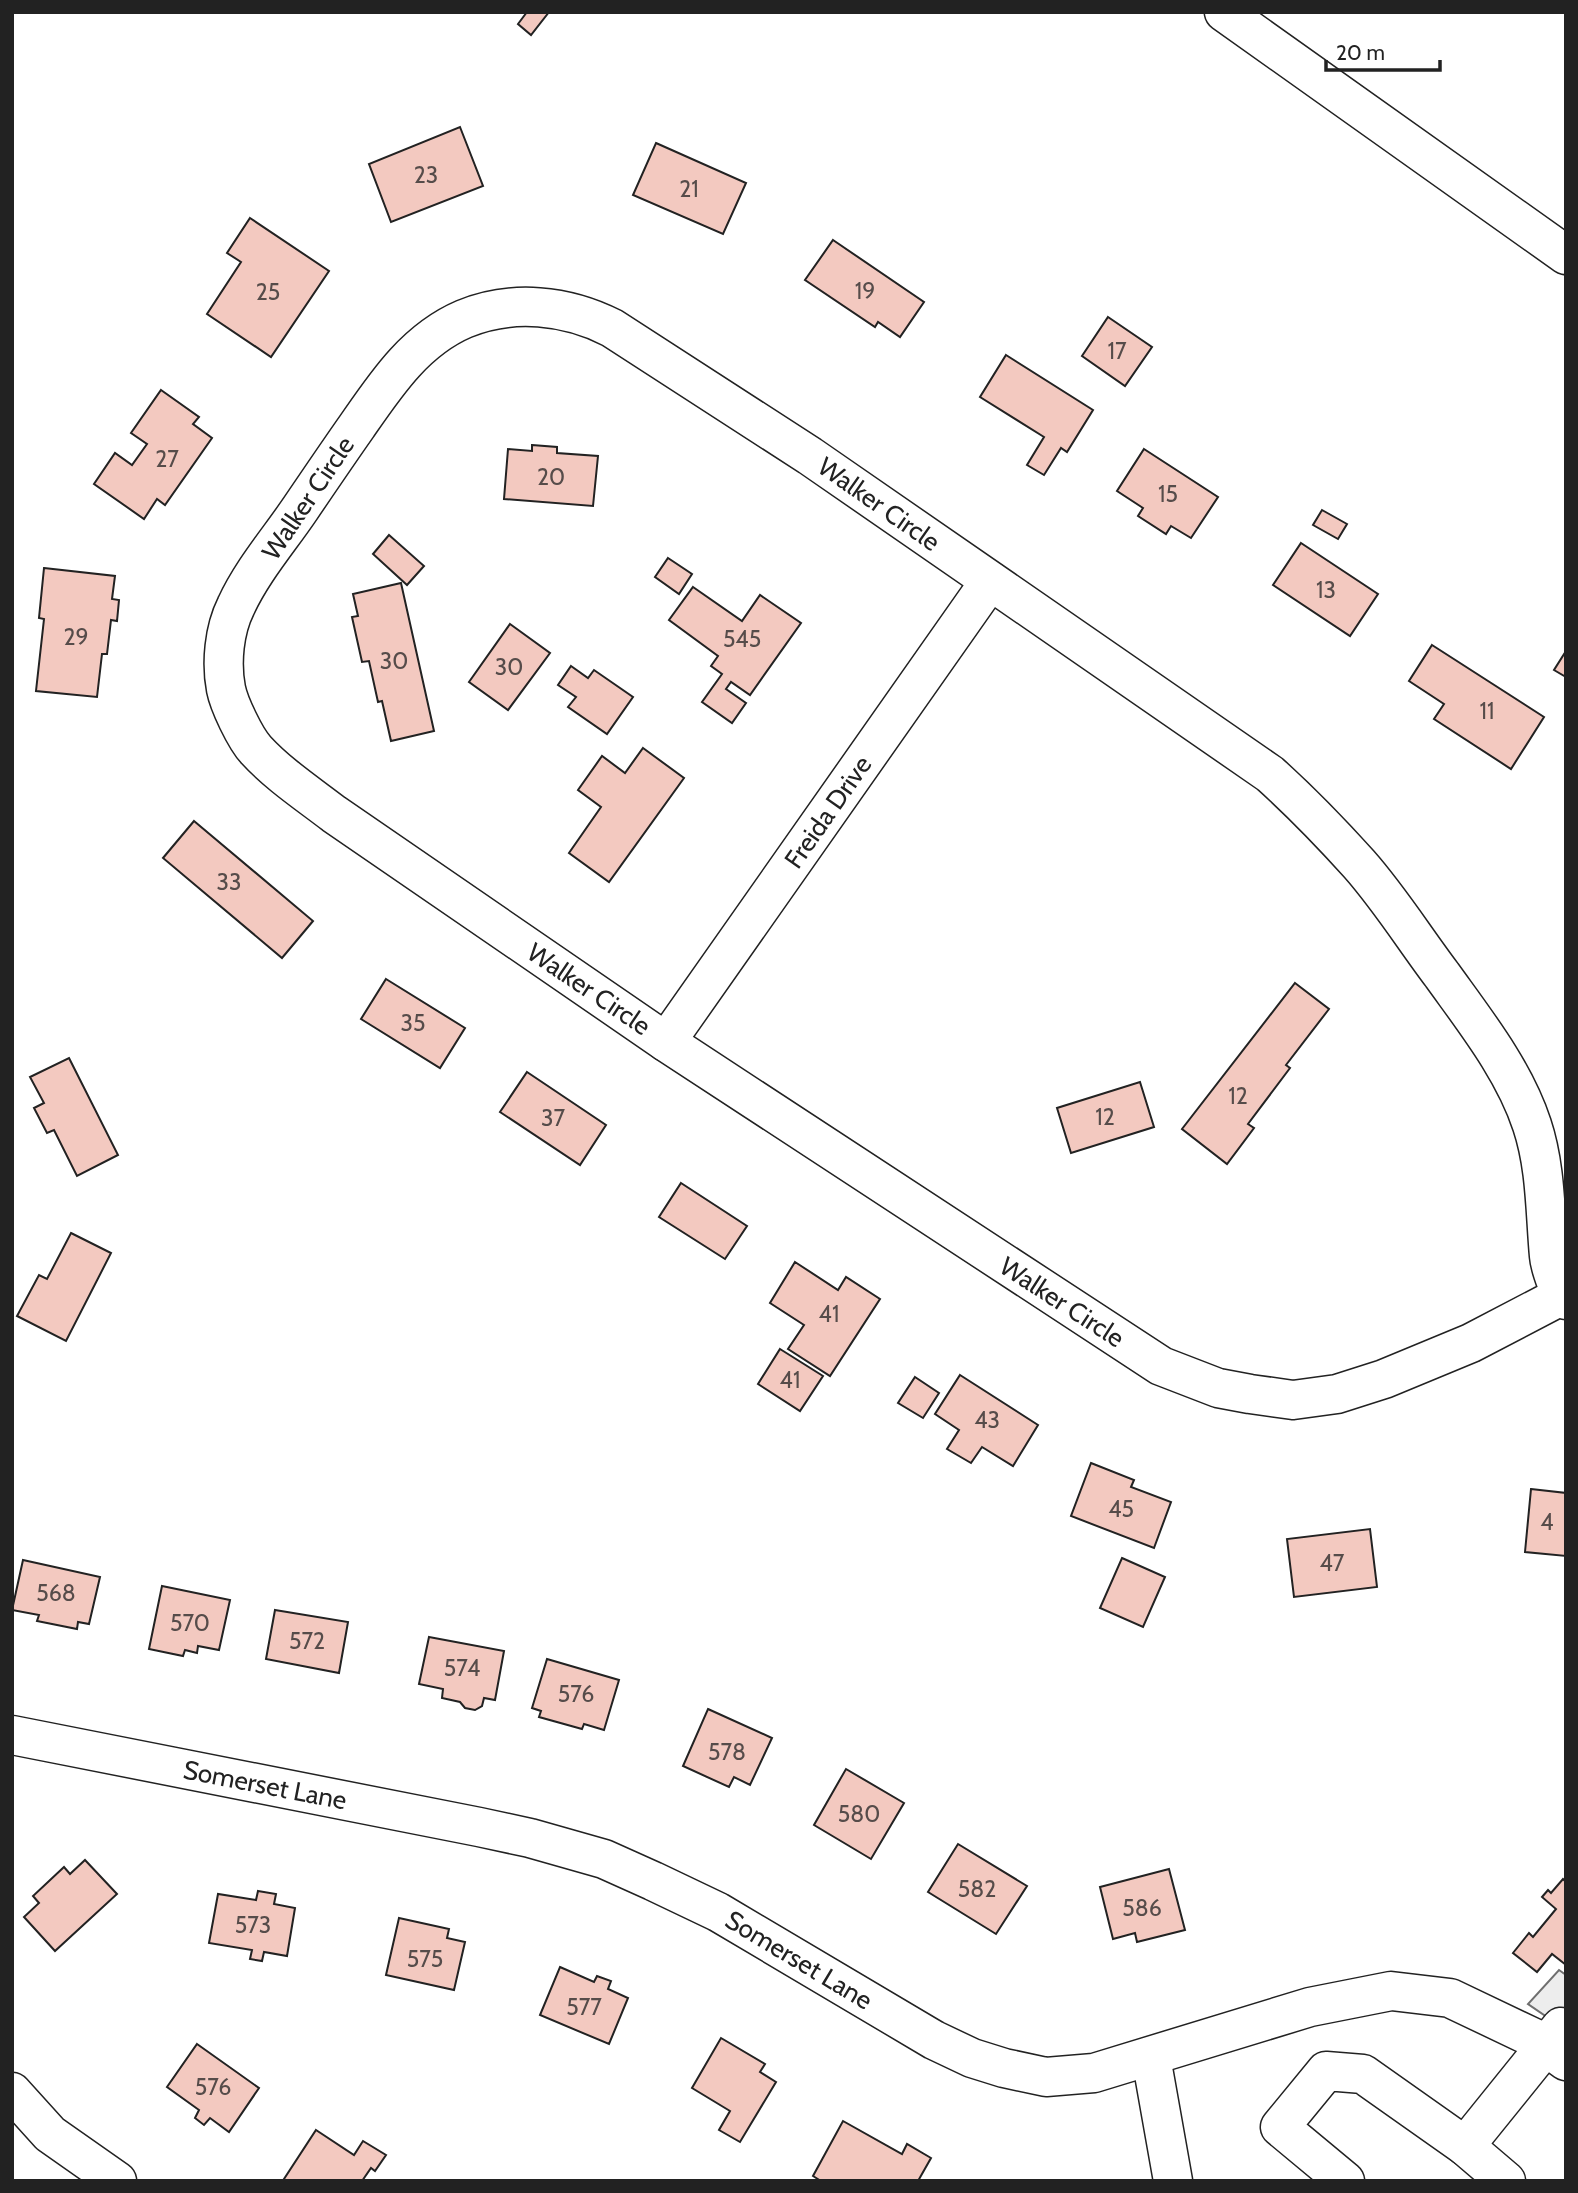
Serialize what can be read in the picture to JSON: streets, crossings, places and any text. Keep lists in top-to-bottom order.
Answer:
{
  "streets": {
    "street": ["Walker Circle", "Freida Drive", "Somerset Lane"]
  },
  "crossings": [
    ["Walker Circle", "Freida Drive"]
  ],
  "house_numbers": [
    "23",
    "21",
    "19",
    "25",
    "17",
    "27",
    "20",
    "15",
    "13",
    "29",
    "545",
    "30",
    "30",
    "11",
    "33",
    "35",
    "12",
    "12",
    "37",
    "41",
    "41",
    "43",
    "45",
    "4",
    "47",
    "568",
    "570",
    "572",
    "574",
    "576",
    "578",
    "580",
    "582",
    "586",
    "573",
    "575",
    "577",
    "576"
  ],
  "scale_bar": "20 m"
}
